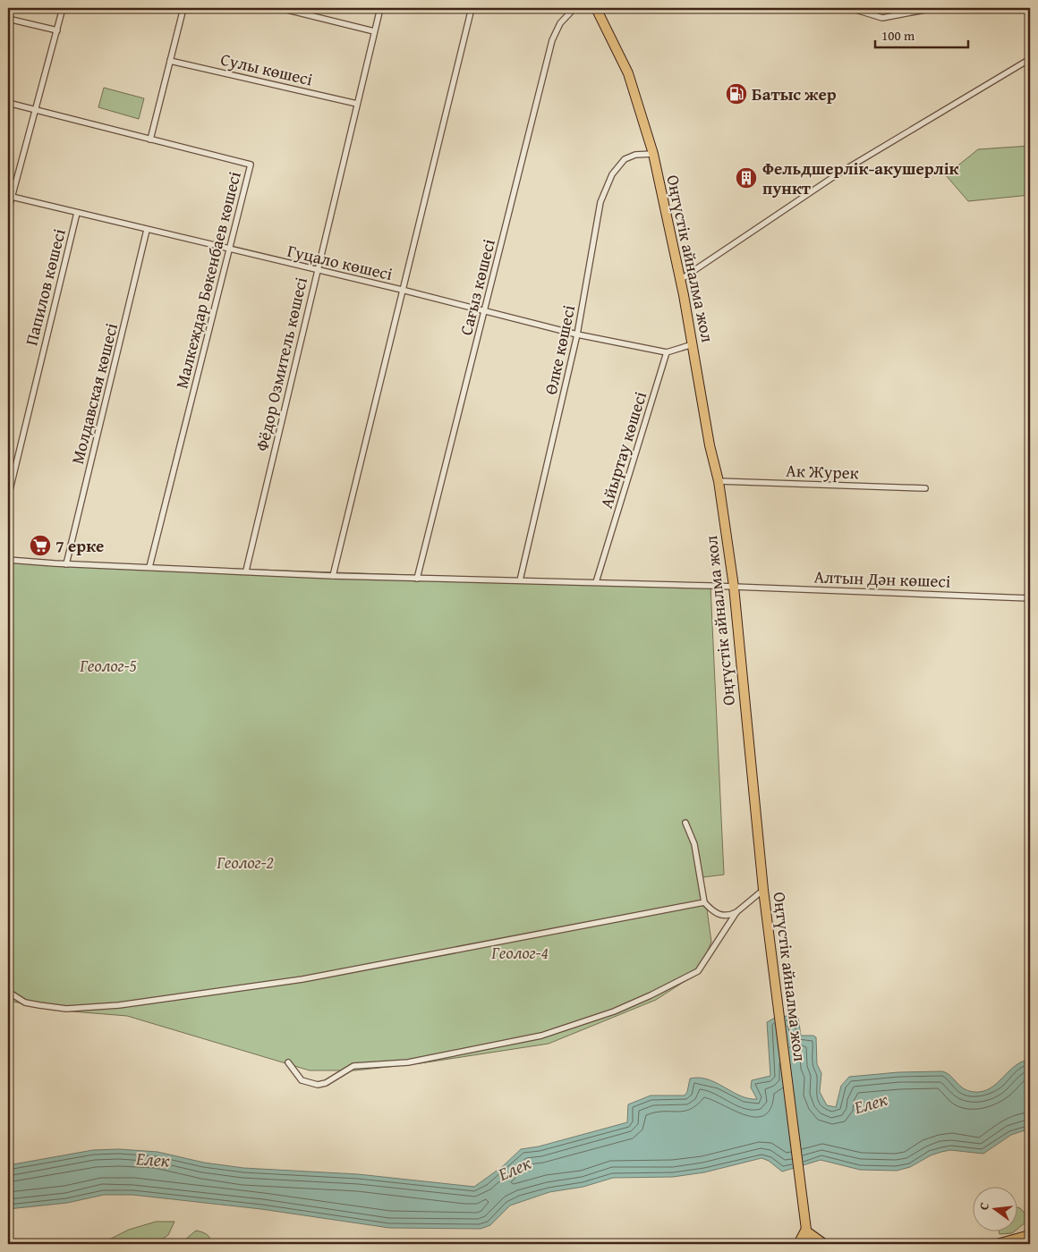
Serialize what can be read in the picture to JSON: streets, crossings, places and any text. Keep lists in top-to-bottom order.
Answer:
{
  "streets": {
    "highway": ["Оңтүстік айналма жол"],
    "street": [
      "Сулы көшесі",
      "Гуцало көшесі",
      "Малкеждар Бөкенбаев көшесі",
      "Папилов көшесі",
      "Сағыз көшесі",
      "Өлке көшесі",
      "Фёдор Озмитель көшесі",
      "Молдавская көшесі",
      "Айыртау көшесі",
      "Ак Журек",
      "Алтын Дән көшесі"
    ]
  },
  "crossings": [
    ["Сулы көшесі", "Фёдор Озмитель көшесі"],
    ["Оңтүстік айналма жол", "Өлке көшесі"],
    ["Оңтүстік айналма жол", "Ак Журек"],
    ["Оңтүстік айналма жол", "Алтын Дән көшесі"],
    ["Гуцало көшесі", "Малкеждар Бөкенбаев көшесі"],
    ["Гуцало көшесі", "Папилов көшесі"],
    ["Гуцало көшесі", "Сағыз көшесі"],
    ["Гуцало көшесі", "Өлке көшесі"],
    ["Гуцало көшесі", "Фёдор Озмитель көшесі"],
    ["Гуцало көшесі", "Молдавская көшесі"],
    ["Гуцало көшесі", "Айыртау көшесі"],
    ["Малкеждар Бөкенбаев көшесі", "Алтын Дән көшесі"],
    ["Сағыз көшесі", "Алтын Дән көшесі"],
    ["Өлке көшесі", "Алтын Дән көшесі"],
    ["Фёдор Озмитель көшесі", "Алтын Дән көшесі"],
    ["Молдавская көшесі", "Алтын Дән көшесі"],
    ["Айыртау көшесі", "Алтын Дән көшесі"]
  ],
  "water": ["Елек"],
  "parks": ["Геолог-5", "Геолог-2", "Геолог-4"],
  "places": {
    "fuel station": ["Батыс жер"],
    "building": ["Фельдшерлік-акушерлік пункт"],
    "supermarket": ["7 ерке"]
  },
  "scale_bar": "100 m",
  "north": "left"
}
